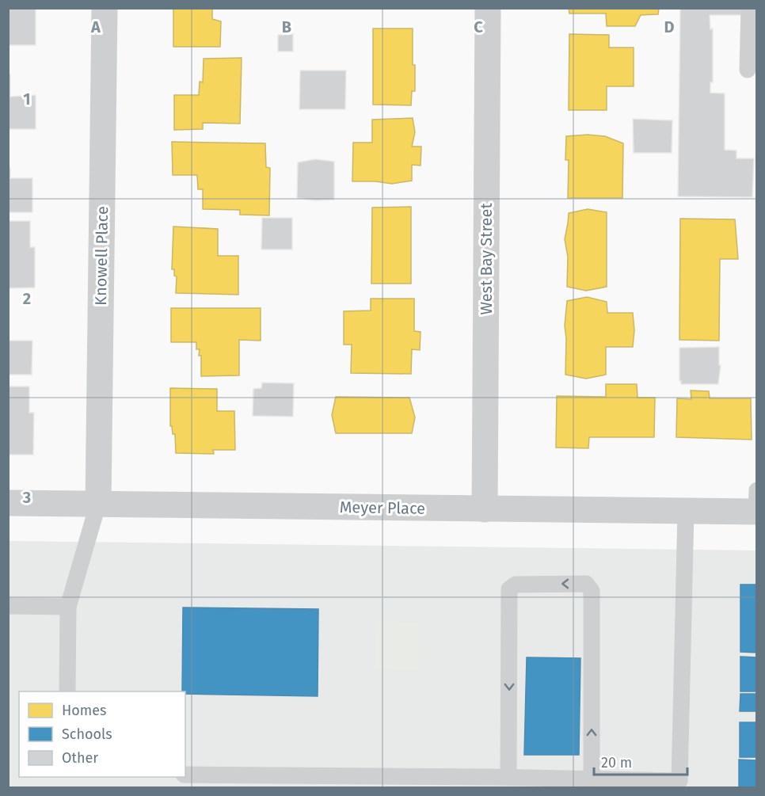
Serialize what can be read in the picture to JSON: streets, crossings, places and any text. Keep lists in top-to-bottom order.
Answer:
{
  "streets": {
    "street": ["Knowell Place", "West Bay Street", "Meyer Place"]
  },
  "crossings": [
    ["Knowell Place", "Meyer Place"],
    ["West Bay Street", "Meyer Place"]
  ],
  "legend": ["Homes", "Schools", "Other"],
  "scale_bar": "20 m",
  "grid": {
    "columns": [
      "A",
      "B",
      "C",
      "D"
    ],
    "rows": ["1", "2", "3"]
  }
}
